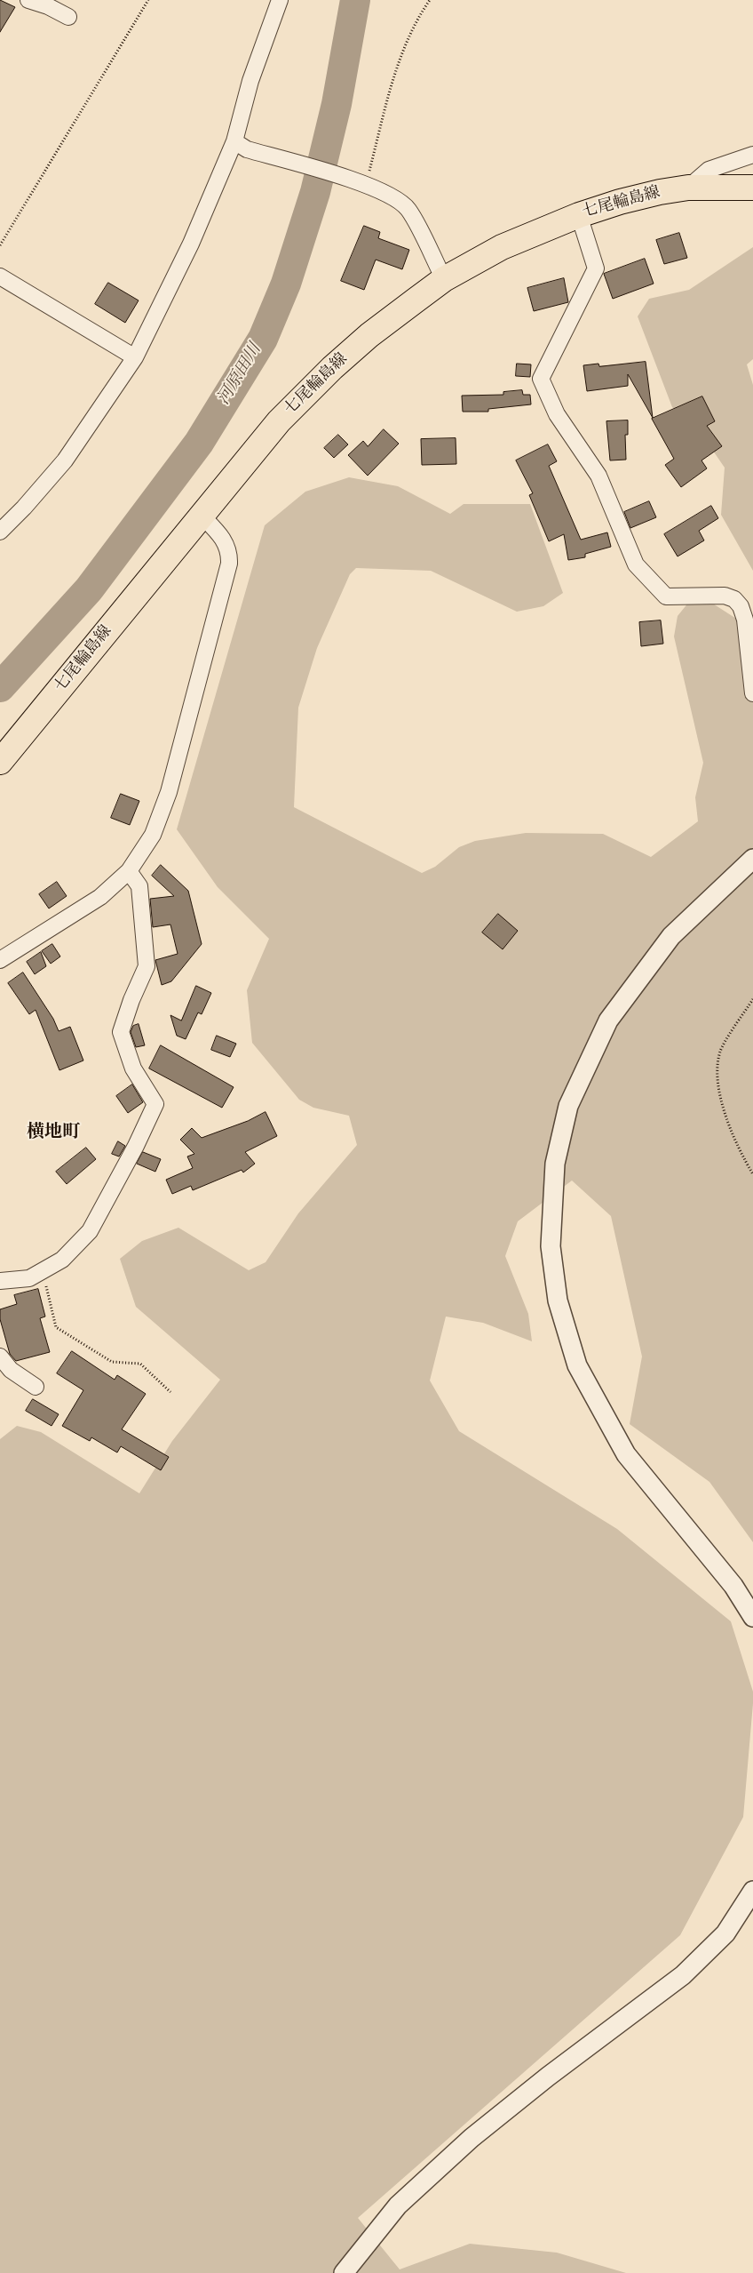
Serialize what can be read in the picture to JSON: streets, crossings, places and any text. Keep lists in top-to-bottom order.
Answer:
{
  "streets": {
    "main road": ["七尾輪島線"]
  },
  "districts": ["横地町"],
  "water": ["河原田川"]
}
